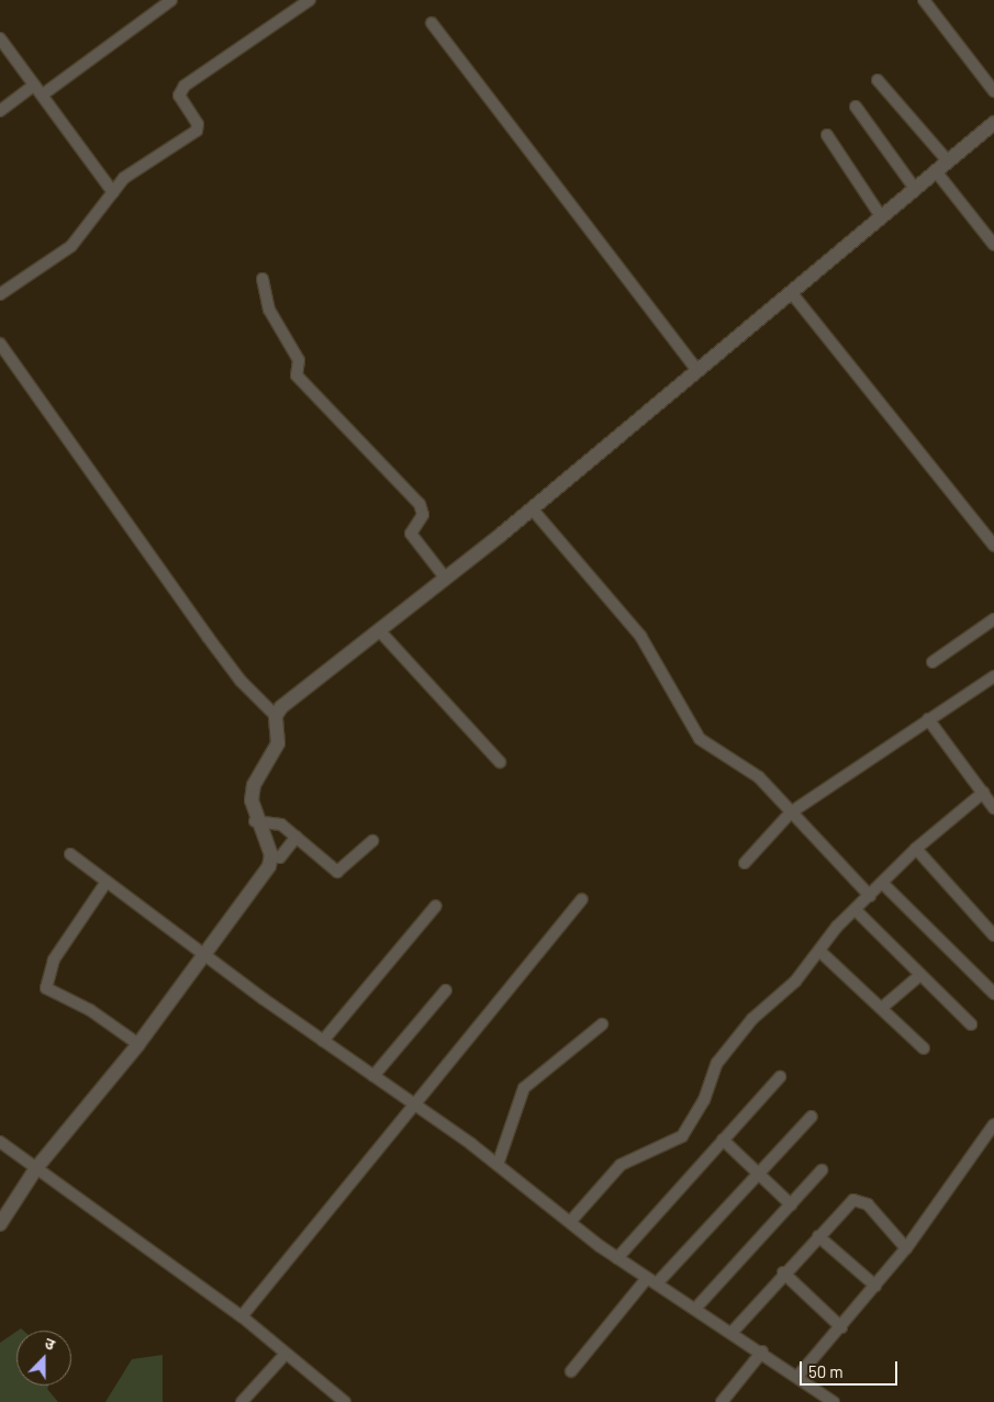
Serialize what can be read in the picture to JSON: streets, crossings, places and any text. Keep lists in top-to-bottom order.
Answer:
{
  "scale_bar": "50 m",
  "north": "top"
}
